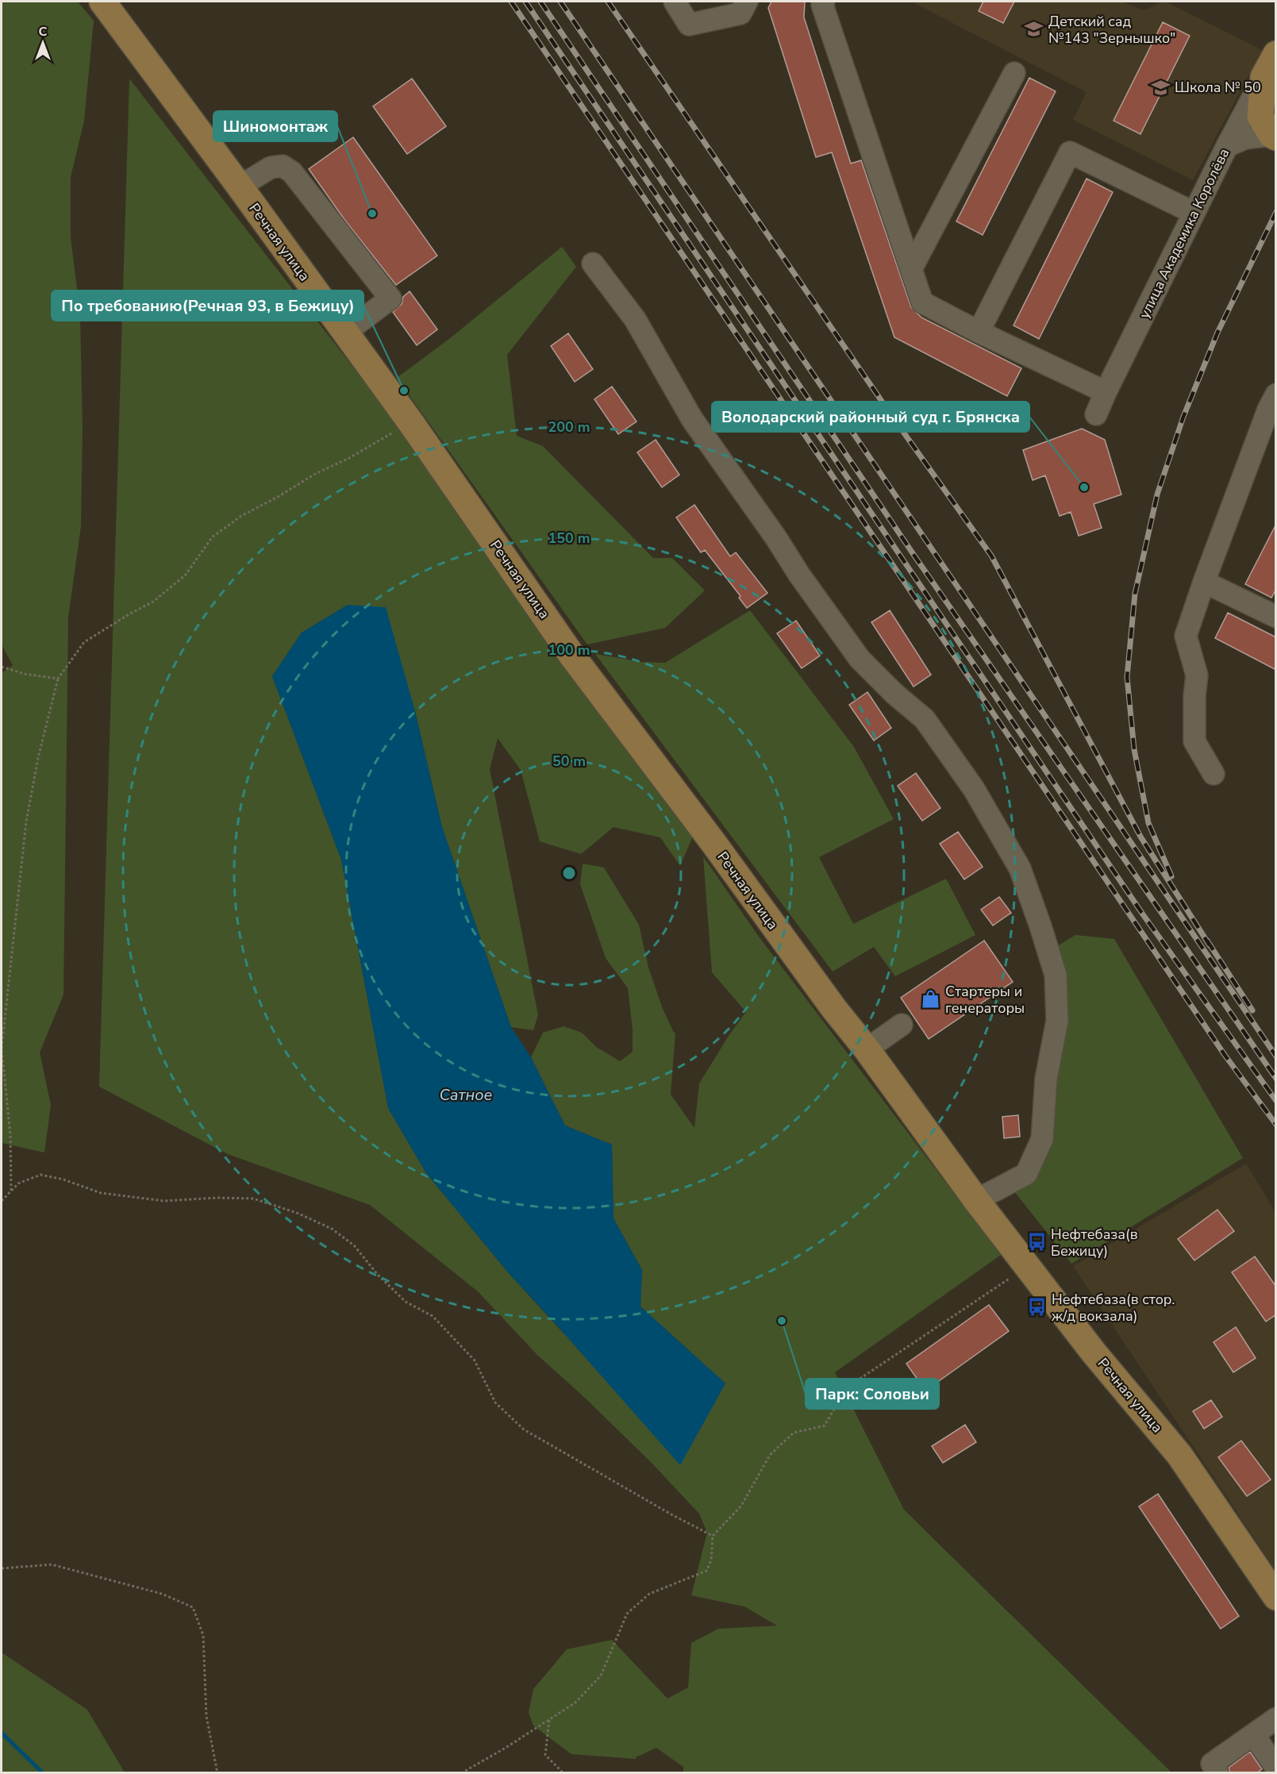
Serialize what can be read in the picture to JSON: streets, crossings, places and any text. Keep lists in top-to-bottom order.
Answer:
{
  "streets": {
    "main road": ["улица Академика Королёва", "Речная улица"]
  },
  "water": ["Сатное"],
  "places": {
    "school or university": ["Детский сад №143 \"Зернышко\"", "Школа № 50"],
    "other": [
      "Шиномонтаж",
      "По требованию(Речная 93, в Бежицу)",
      "Володарский районный суд г. Брянска",
      "Парк: Соловьи"
    ],
    "shop": ["Стартеры и генераторы"],
    "bus stop": ["Нефтебаза(в Бежицу)", "Нефтебаза(в стор. ж/д вокзала)"]
  },
  "north": "top",
  "rings": [
    "200 m",
    "150 m",
    "100 m",
    "50 m"
  ]
}
